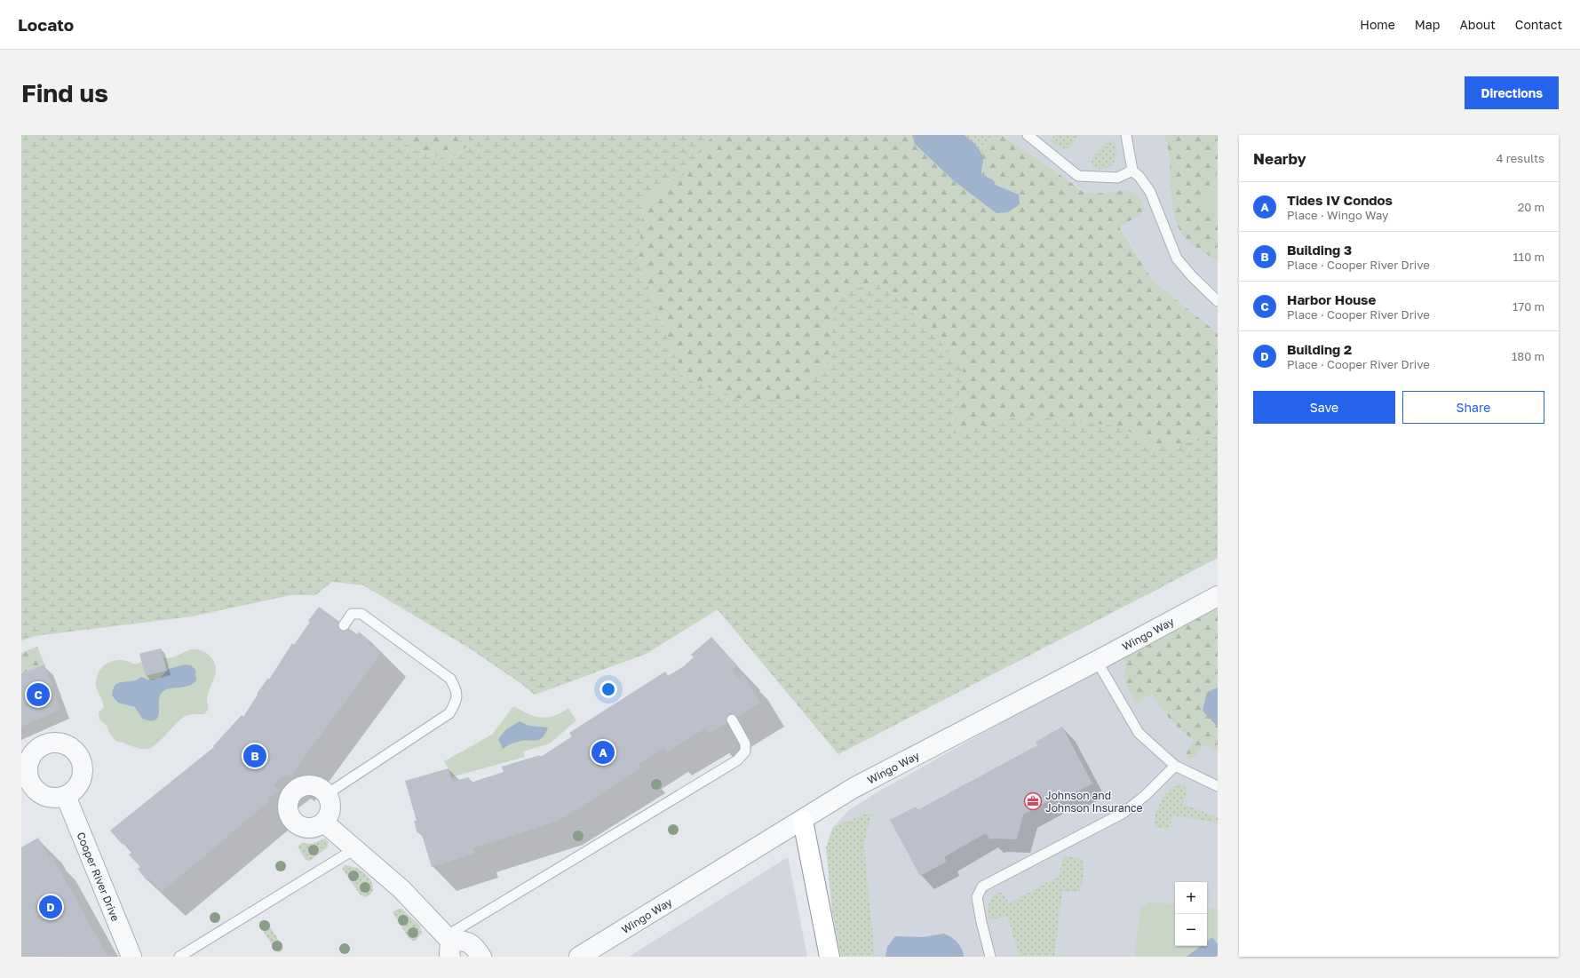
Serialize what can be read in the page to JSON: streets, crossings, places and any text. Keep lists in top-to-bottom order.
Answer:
{
  "streets": {
    "street": ["Wingo Way", "Cooper River Drive"]
  },
  "places": {
    "office": ["Johnson and Johnson Insurance"]
  },
  "page": {
    "header": "Locato",
    "nav": [
      "Home",
      "Map",
      "About",
      "Contact"
    ],
    "buttons": [
      "Directions",
      ["Save", "Share"]
    ],
    "title": "Find us",
    "heading": ["Nearby", "4 results"],
    "list": [
      {
        "mark": "A",
        "name": "Tides IV Condos",
        "note": "Place · Wingo Way",
        "value": "20 m"
      },
      {
        "mark": "B",
        "name": "Building 3",
        "note": "Place · Cooper River Drive",
        "value": "110 m"
      },
      {
        "mark": "C",
        "name": "Harbor House",
        "note": "Place · Cooper River Drive",
        "value": "170 m"
      },
      {
        "mark": "D",
        "name": "Building 2",
        "note": "Place · Cooper River Drive",
        "value": "180 m"
      }
    ],
    "pins": [
      "C",
      "A",
      "B",
      "D"
    ],
    "map_buttons": ["+", "−"]
  }
}
